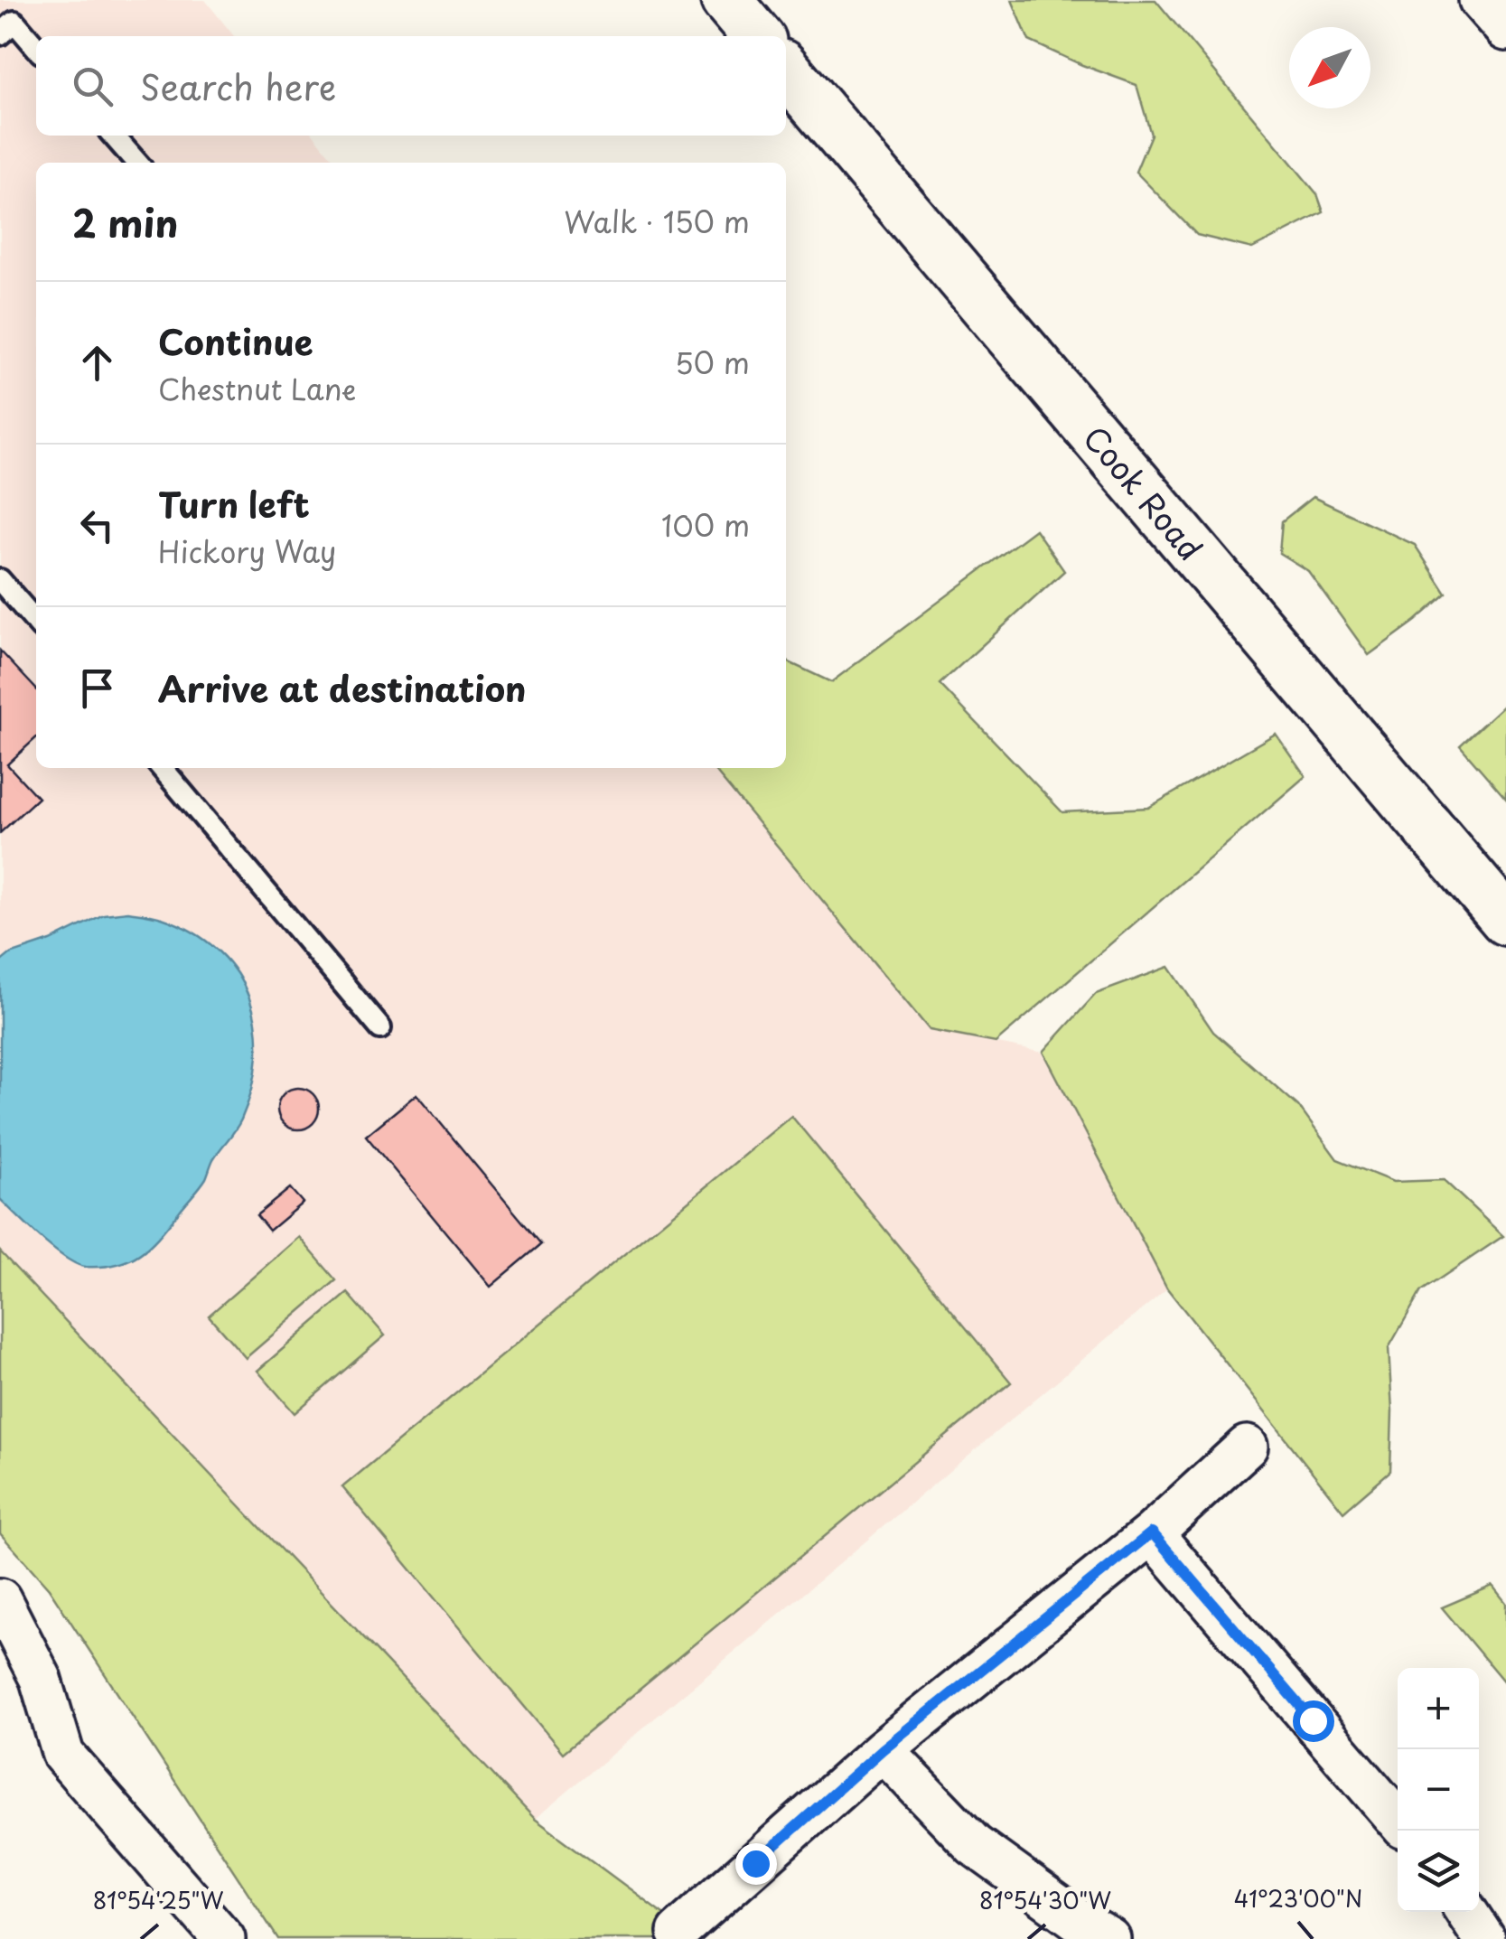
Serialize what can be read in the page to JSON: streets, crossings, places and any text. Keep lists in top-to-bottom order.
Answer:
{
  "streets": {
    "street": ["Cook Road"]
  },
  "north": "bottom left",
  "page": {
    "search": "Search here",
    "heading": ["2 min", "Walk · 150 m"],
    "list": [
      ["Continue", "Chestnut Lane", "50 m"],
      ["Turn left", "Hickory Way", "100 m"],
      "Arrive at destination"
    ],
    "map_buttons": ["+", "−"]
  },
  "coordinates": ["41°23'00\"N", "81°54'25\"W", "81°54'30\"W"]
}
